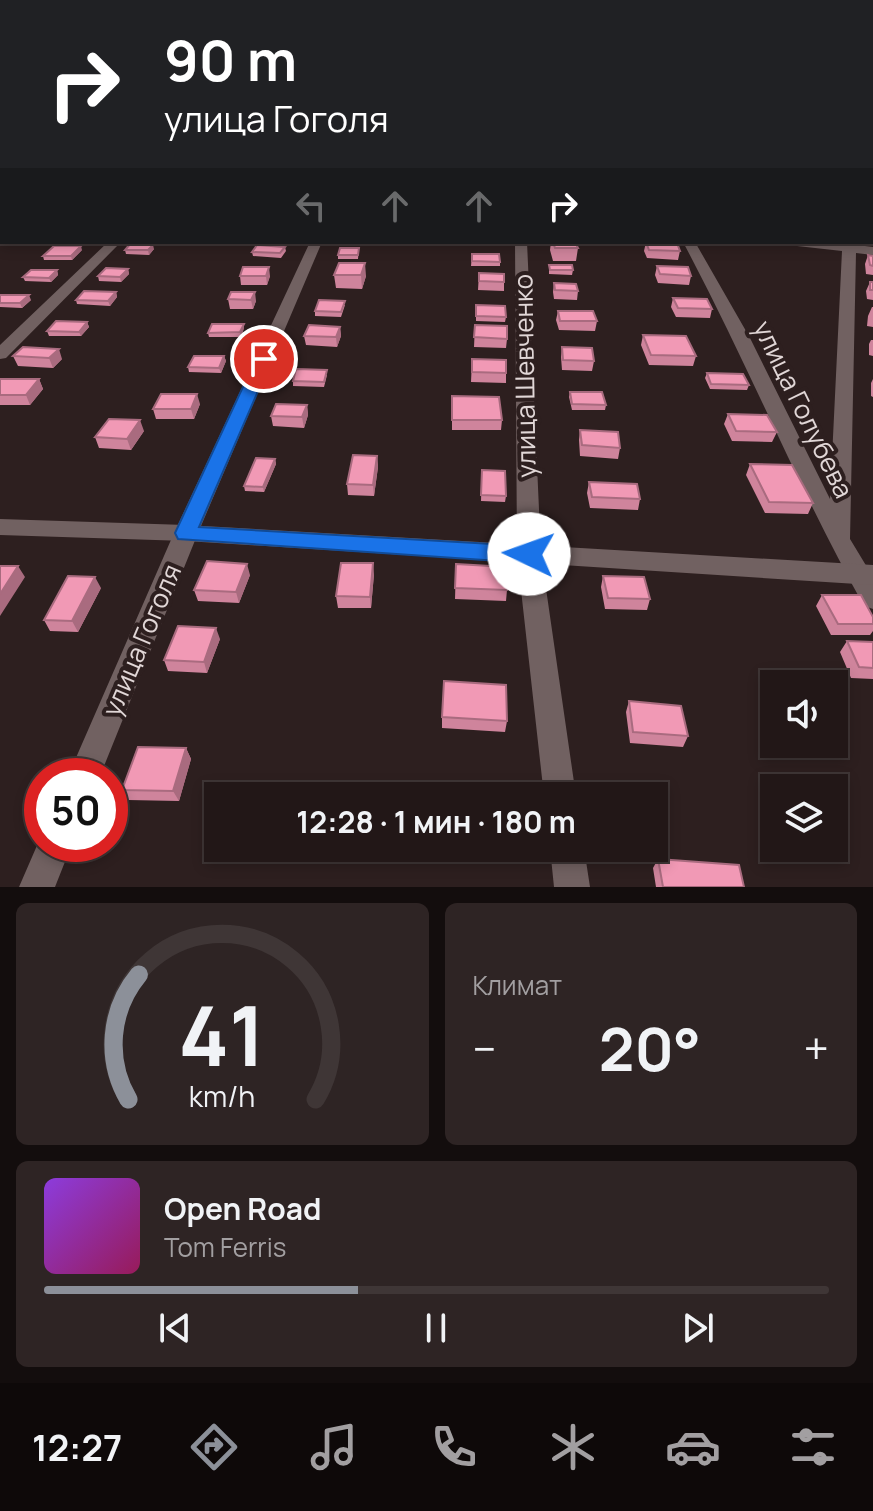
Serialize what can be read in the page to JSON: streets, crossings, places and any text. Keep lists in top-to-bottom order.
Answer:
{
  "streets": {
    "street": ["улица Шевченко", "улица Голубева", "улица Гоголя"]
  },
  "page": {
    "turn": ["90 m", "улица Гоголя"],
    "limit": "50",
    "trip": "12:28 · 1 мин · 180 m",
    "tile": "Климат",
    "heat": ["−", "20°", "+"],
    "song": ["Open Road", "Tom Ferris"],
    "tabs": "12:27",
    "gauge": ["41", "km/h"]
  }
}
